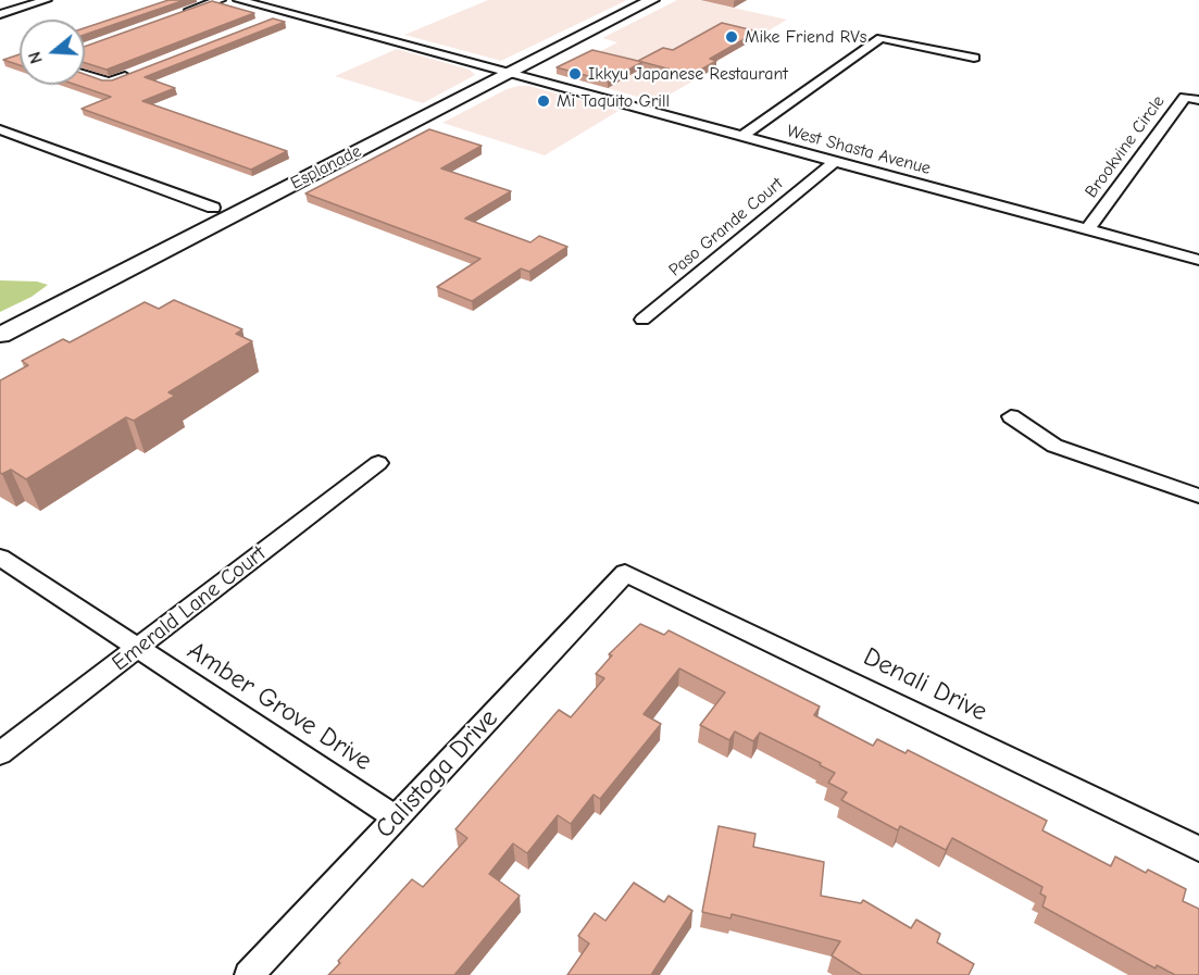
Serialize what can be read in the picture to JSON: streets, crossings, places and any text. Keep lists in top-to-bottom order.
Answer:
{
  "streets": {
    "main road": ["Esplanade"],
    "street": [
      "Brookvine Circle",
      "West Shasta Avenue",
      "Paso Grande Court",
      "Emerald Lane Court",
      "Denali Drive",
      "Amber Grove Drive",
      "Calistoga Drive"
    ]
  },
  "crossings": [
    ["Brookvine Circle", "West Shasta Avenue"],
    ["West Shasta Avenue", "Esplanade"],
    ["West Shasta Avenue", "Paso Grande Court"],
    ["Emerald Lane Court", "Amber Grove Drive"],
    ["Denali Drive", "Calistoga Drive"],
    ["Amber Grove Drive", "Calistoga Drive"]
  ],
  "places": ["Mike Friend RVs", "Ikkyu Japanese Restaurant", "Mi Taquito Grill"],
  "north": "left"
}
